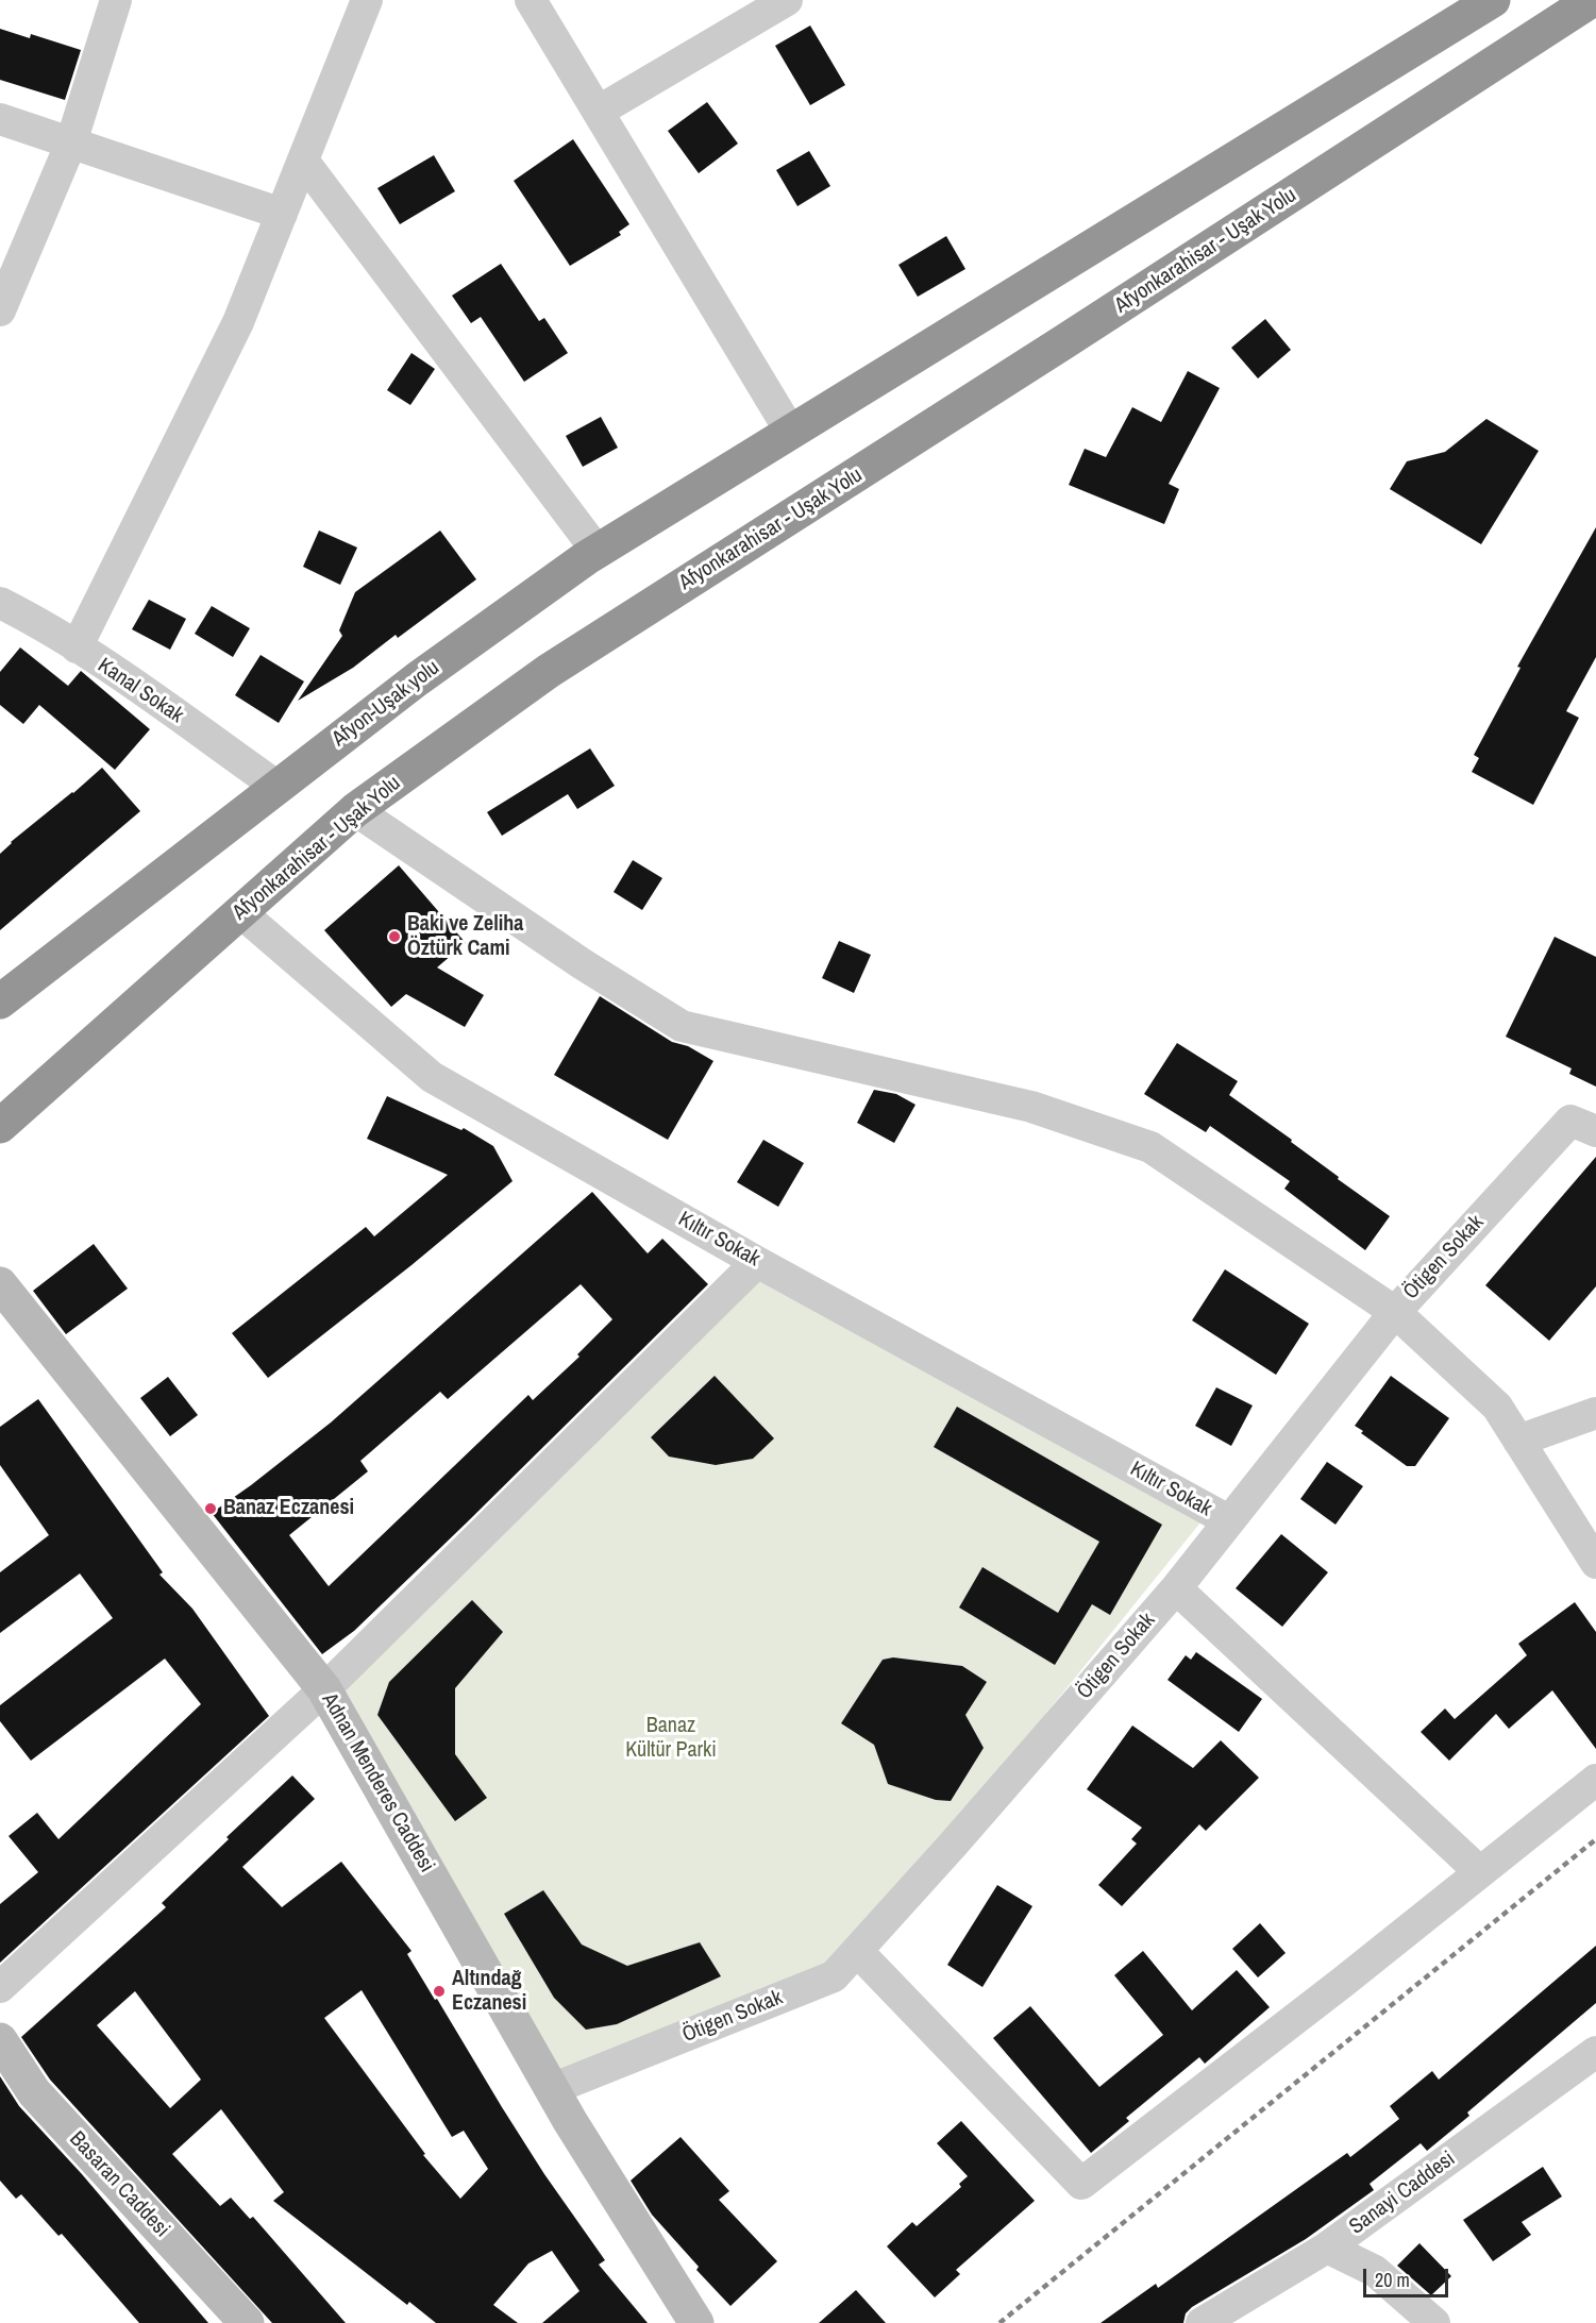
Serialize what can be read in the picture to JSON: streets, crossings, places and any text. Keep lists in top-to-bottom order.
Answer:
{
  "streets": {
    "highway": ["Afyonkarahisar - Uşak Yolu", "Afyon-Uşak yolu"],
    "street": [
      "Kanal Sokak",
      "Kıltır Sokak",
      "Ötigen Sokak",
      "Adnan Menderes Caddesi",
      "Basaran Caddesi",
      "Sanayi Caddesi"
    ]
  },
  "crossings": [
    ["Afyonkarahisar - Uşak Yolu", "Kıltır Sokak"],
    ["Kanal Sokak", "Afyon-Uşak yolu"],
    ["Kıltır Sokak", "Ötigen Sokak"],
    ["Ötigen Sokak", "Adnan Menderes Caddesi"]
  ],
  "parks": ["Banaz Kültür Parki"],
  "places": ["Baki ve Zeliha Öztürk Cami", "Banaz Eczanesi", "Altındağ Eczanesi"],
  "scale_bar": "20 m"
}
